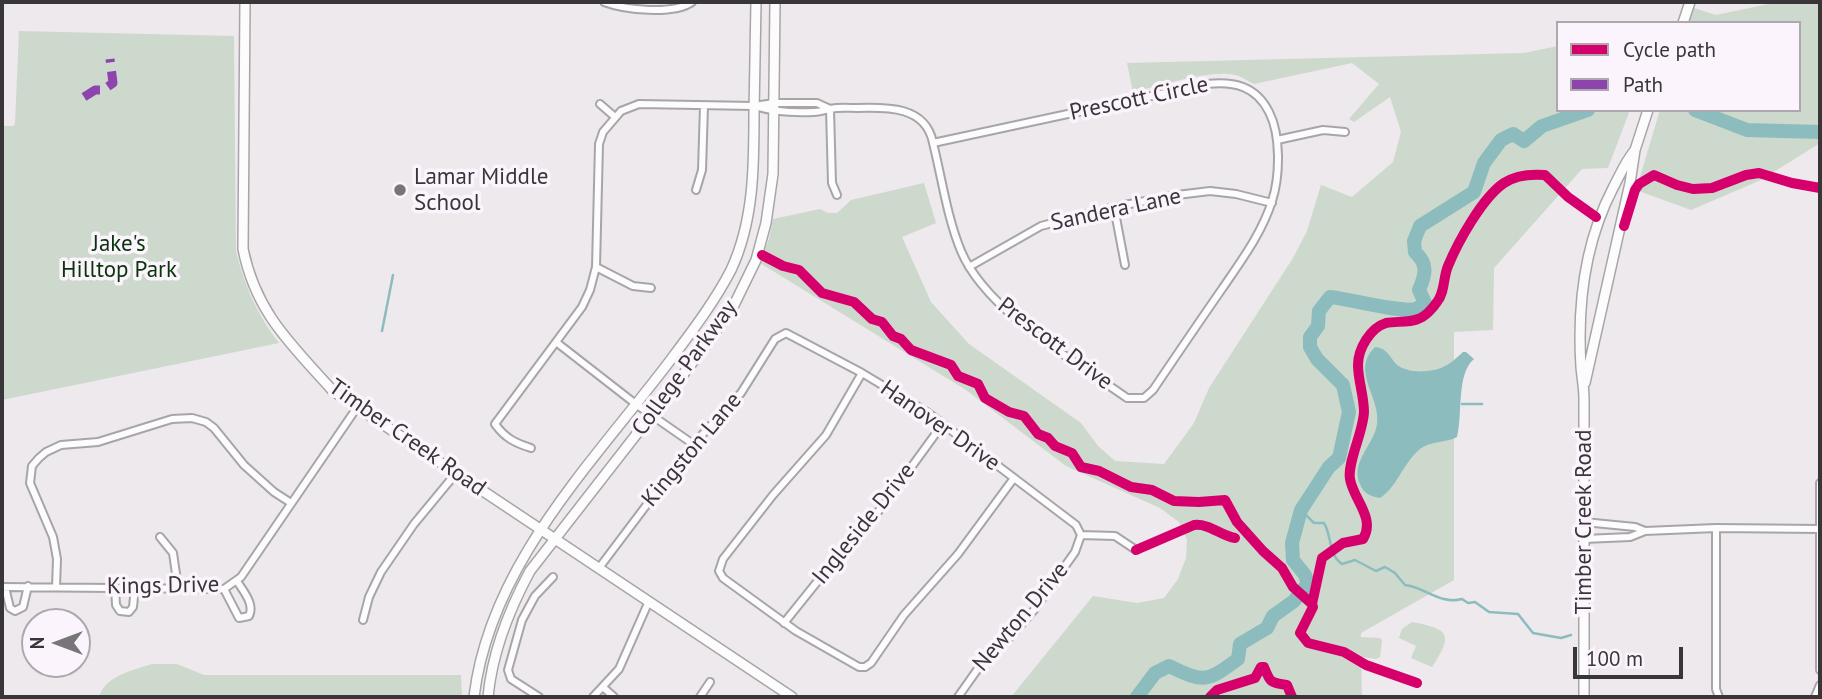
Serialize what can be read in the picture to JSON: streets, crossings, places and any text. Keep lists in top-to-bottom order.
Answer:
{
  "streets": {
    "street": [
      "Prescott Circle",
      "Sandera Lane",
      "Prescott Drive",
      "College Parkway",
      "Hanover Drive",
      "Timber Creek Road",
      "Kingston Lane",
      "Ingleside Drive",
      "Kings Drive",
      "Newton Drive"
    ]
  },
  "crossings": [
    ["Prescott Circle", "Sandera Lane"],
    ["Prescott Circle", "Prescott Drive"],
    ["Sandera Lane", "Prescott Drive"],
    ["Prescott Drive", "College Parkway"],
    ["College Parkway", "Timber Creek Road"],
    ["Hanover Drive", "Kingston Lane"],
    ["Hanover Drive", "Ingleside Drive"],
    ["Hanover Drive", "Newton Drive"],
    ["Timber Creek Road", "Kingston Lane"],
    ["Timber Creek Road", "Kings Drive"]
  ],
  "parks": ["Jake's Hilltop Park"],
  "places": ["Lamar Middle School"],
  "legend": ["Cycle path", "Path"],
  "scale_bar": "100 m",
  "north": "left"
}
